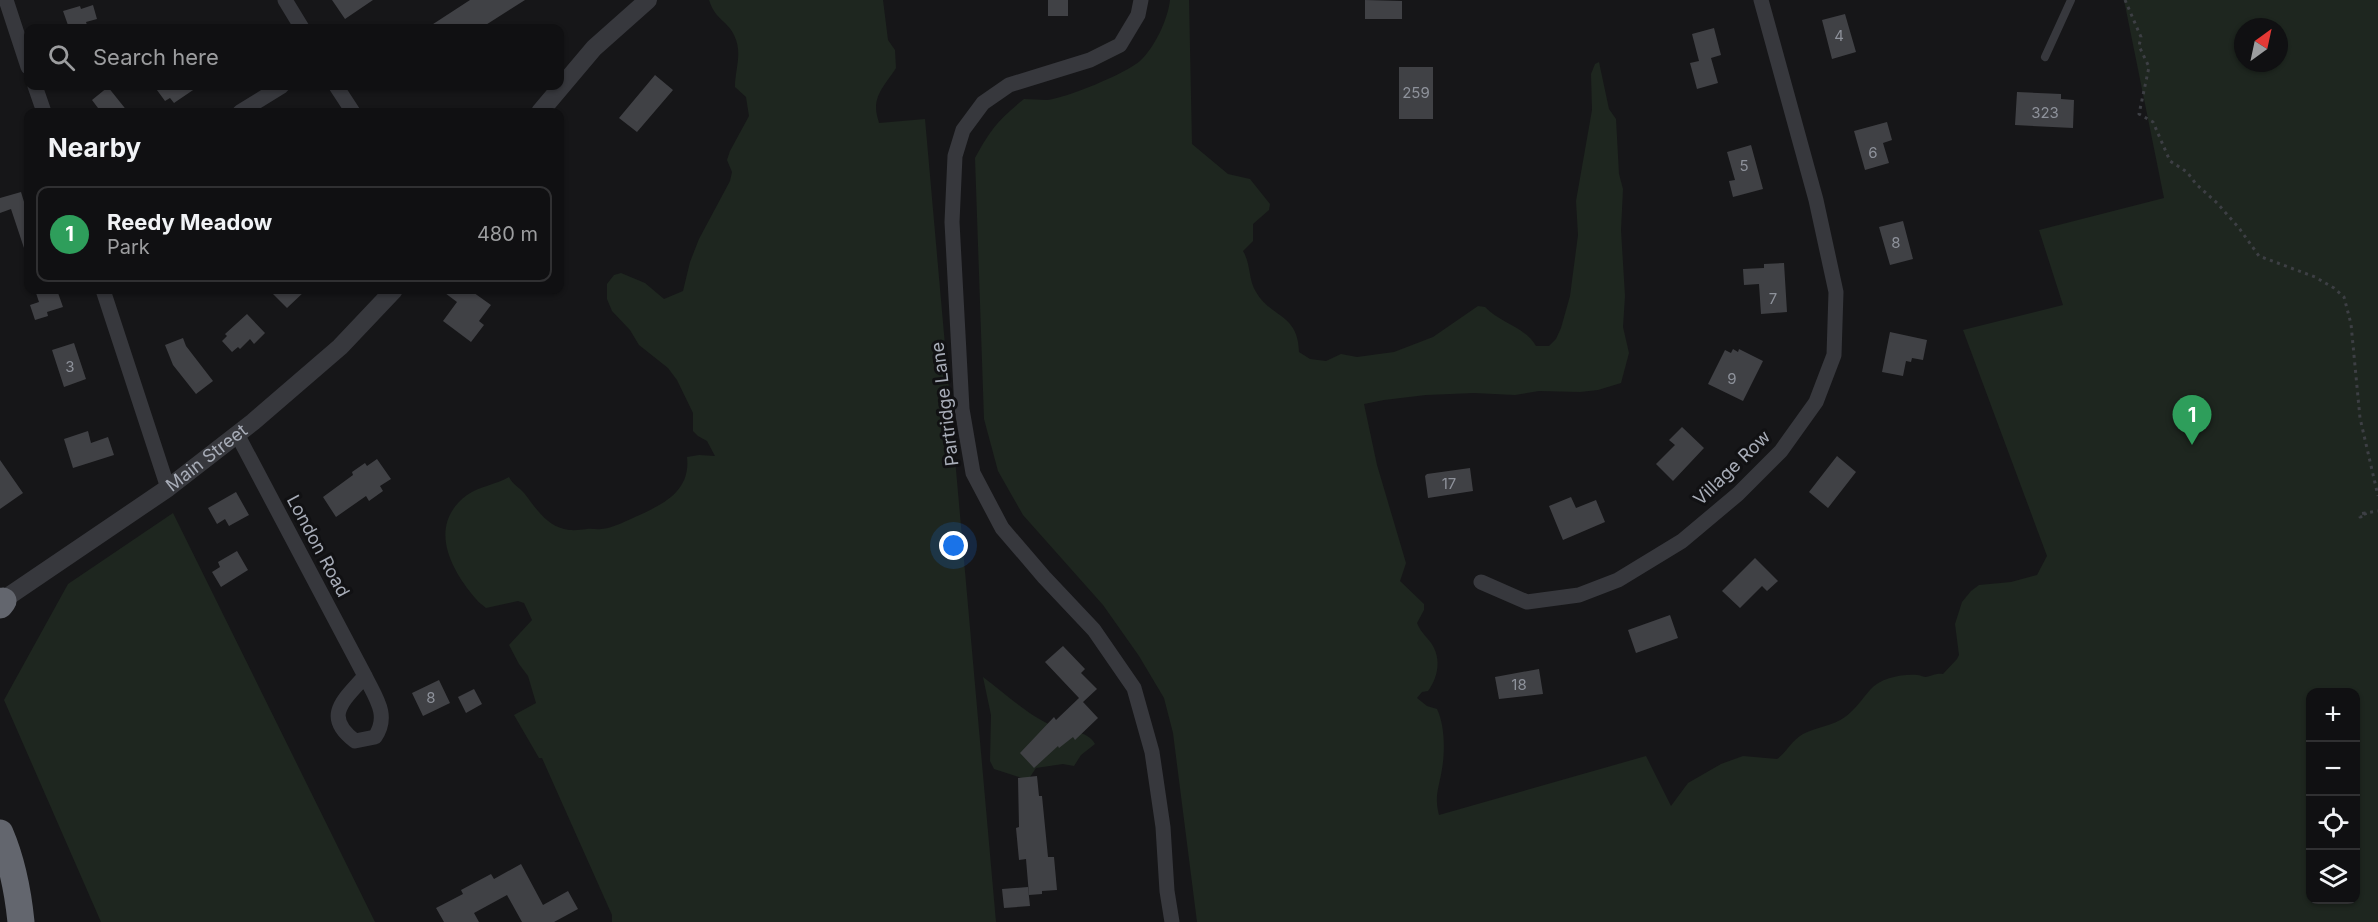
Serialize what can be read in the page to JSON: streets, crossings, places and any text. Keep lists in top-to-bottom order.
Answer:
{
  "streets": {
    "street": [
      "Partridge Lane",
      "Main Street",
      "Village Row",
      "London Road"
    ]
  },
  "crossings": [
    ["Main Street", "London Road"]
  ],
  "house_numbers": [
    "4",
    "259",
    "323",
    "6",
    "5",
    "8",
    "7",
    "3",
    "9",
    "17",
    "18",
    "8"
  ],
  "north": "top right",
  "page": {
    "search": "Search here",
    "heading": "Nearby",
    "list": [
      {
        "mark": "1",
        "name": "Reedy Meadow",
        "note": "Park",
        "value": "480 m"
      }
    ],
    "pins": "1",
    "map_buttons": ["+", "−"]
  }
}
